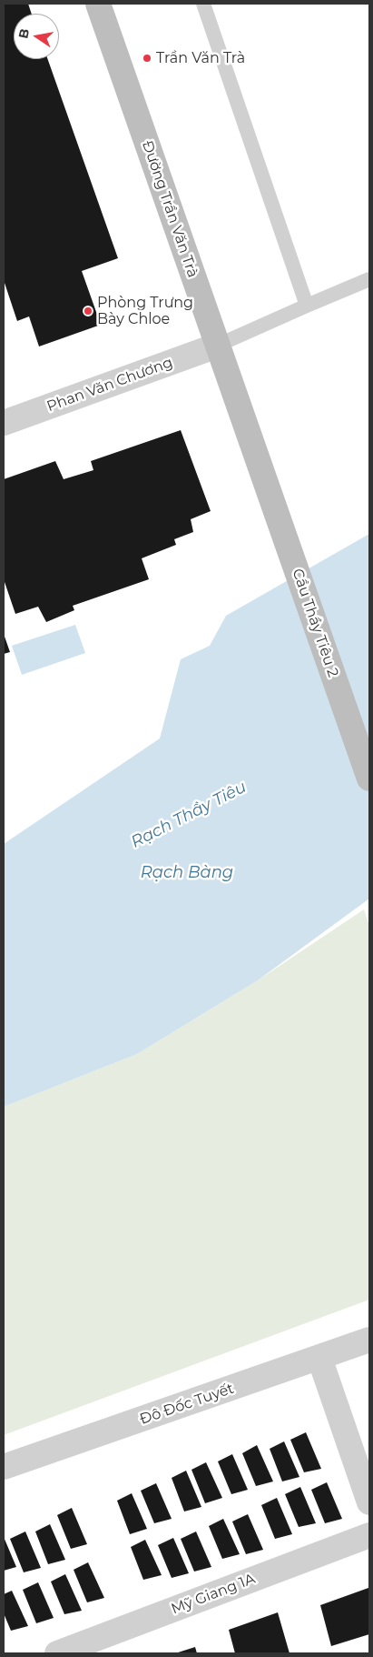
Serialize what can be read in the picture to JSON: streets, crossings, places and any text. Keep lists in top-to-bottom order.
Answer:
{
  "streets": {
    "main road": ["Đường Trần Văn Trà", "Cầu Thầy Tiêu 2"],
    "street": ["Phan Văn Chương", "Đô Đốc Tuyết", "Mỹ Giang 1A"]
  },
  "crossings": [
    ["Đường Trần Văn Trà", "Phan Văn Chương"],
    ["Đường Trần Văn Trà", "Cầu Thầy Tiêu 2"]
  ],
  "water": ["Rạch Thầy Tiêu", "Rạch Bàng"],
  "places": ["Trần Văn Trà", "Phòng Trưng Bày Chloe"],
  "north": "left"
}
